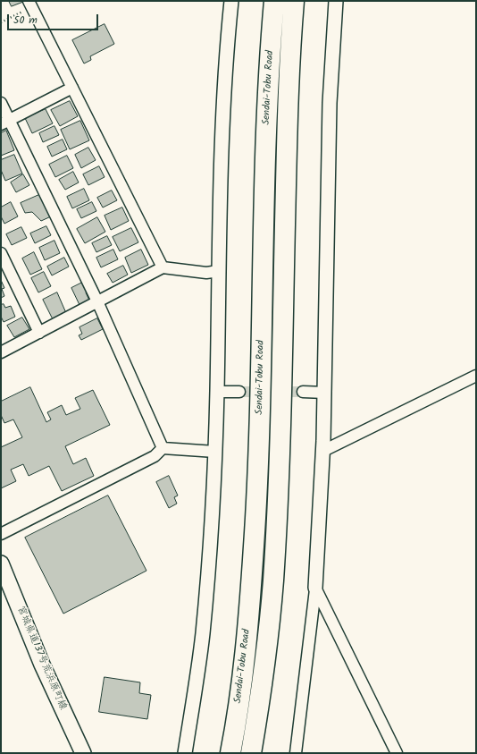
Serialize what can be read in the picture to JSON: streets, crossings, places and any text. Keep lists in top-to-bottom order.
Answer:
{
  "streets": {
    "highway": ["Sendai-Tobu Road"],
    "main road": ["宮城県道137号荒浜原町線"]
  },
  "scale_bar": "50 m"
}
